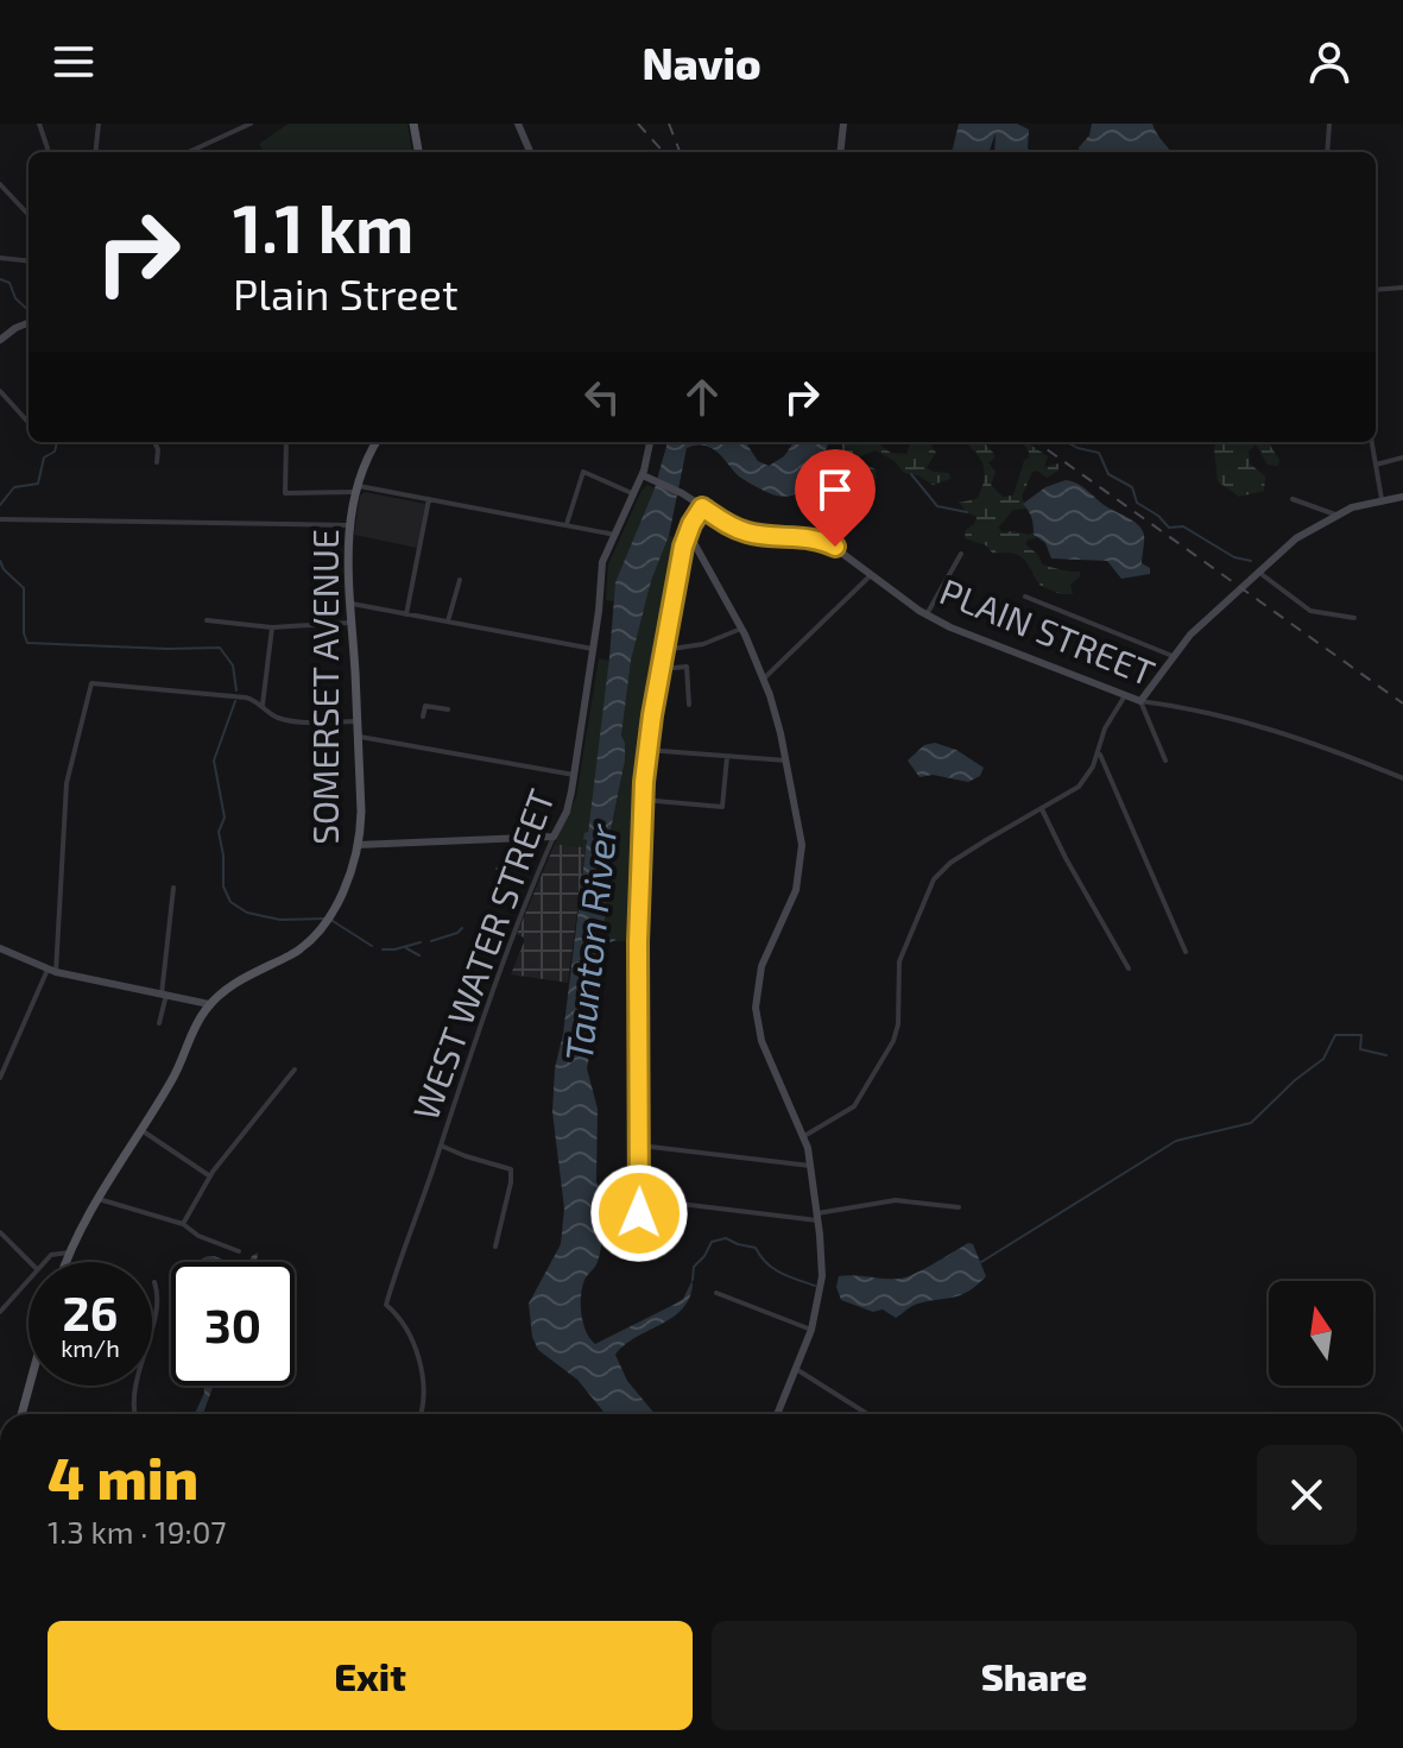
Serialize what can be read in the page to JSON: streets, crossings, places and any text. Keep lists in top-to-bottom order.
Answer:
{
  "streets": {
    "main road": ["PLAIN STREET", "SOMERSET AVENUE", "WEST WATER STREET"]
  },
  "crossings": [
    ["PLAIN STREET", "WEST WATER STREET"]
  ],
  "water": ["Taunton River"],
  "north": "top",
  "page": {
    "header": "Navio",
    "turn": ["1.1 km", "Plain Street"],
    "speed": "26 km/h",
    "limit": "30",
    "heading": ["4 min", "1.3 km · 19:07"],
    "buttons": ["Exit", "Share"]
  }
}
